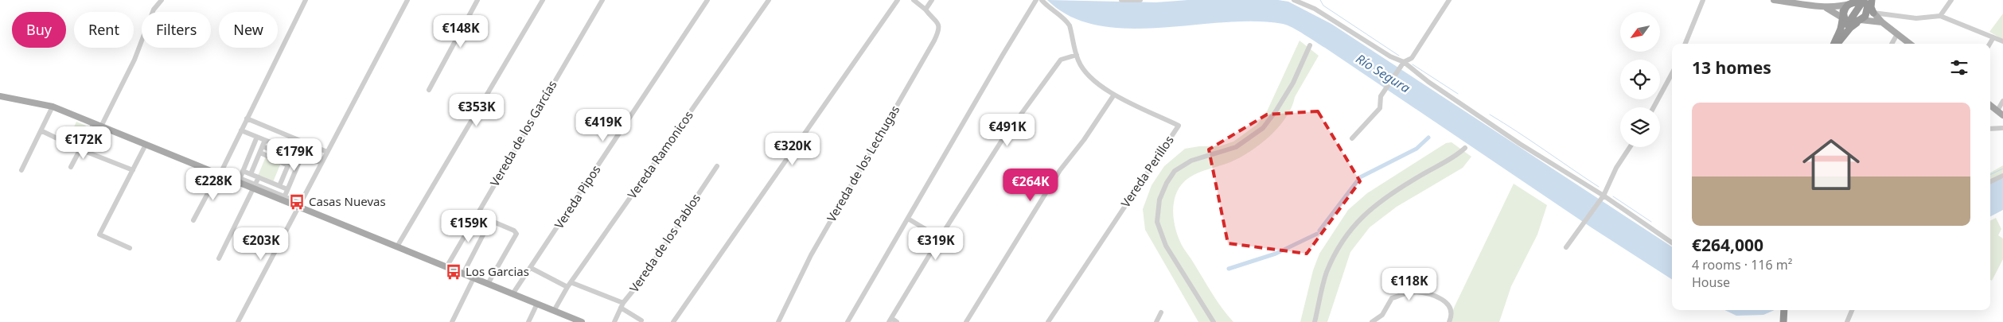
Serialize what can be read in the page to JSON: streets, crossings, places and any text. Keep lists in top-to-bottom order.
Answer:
{
  "streets": {
    "street": [
      "Vereda de los Garcías",
      "Vereda Ramonicos",
      "Vereda de los Lechugas",
      "Vereda Perillos",
      "Vereda Pipos",
      "Vereda de los Pablos"
    ]
  },
  "water": ["Río Segura"],
  "places": {
    "bus stop": ["Casas Nuevas", "Los Garcias"]
  },
  "north": "bottom left",
  "page": {
    "chip": [
      "Buy",
      "Rent",
      "Filters",
      "New"
    ],
    "price": [
      "€148K",
      "€353K",
      "€419K",
      "€491K",
      "€172K",
      "€320K",
      "€179K",
      "€228K",
      "€264K",
      "€159K",
      "€203K",
      "€319K",
      "€118K"
    ],
    "heading": "13 homes",
    "list": [
      {
        "name": "€264,000",
        "note": "4 rooms · 116 m² · House"
      }
    ]
  }
}
